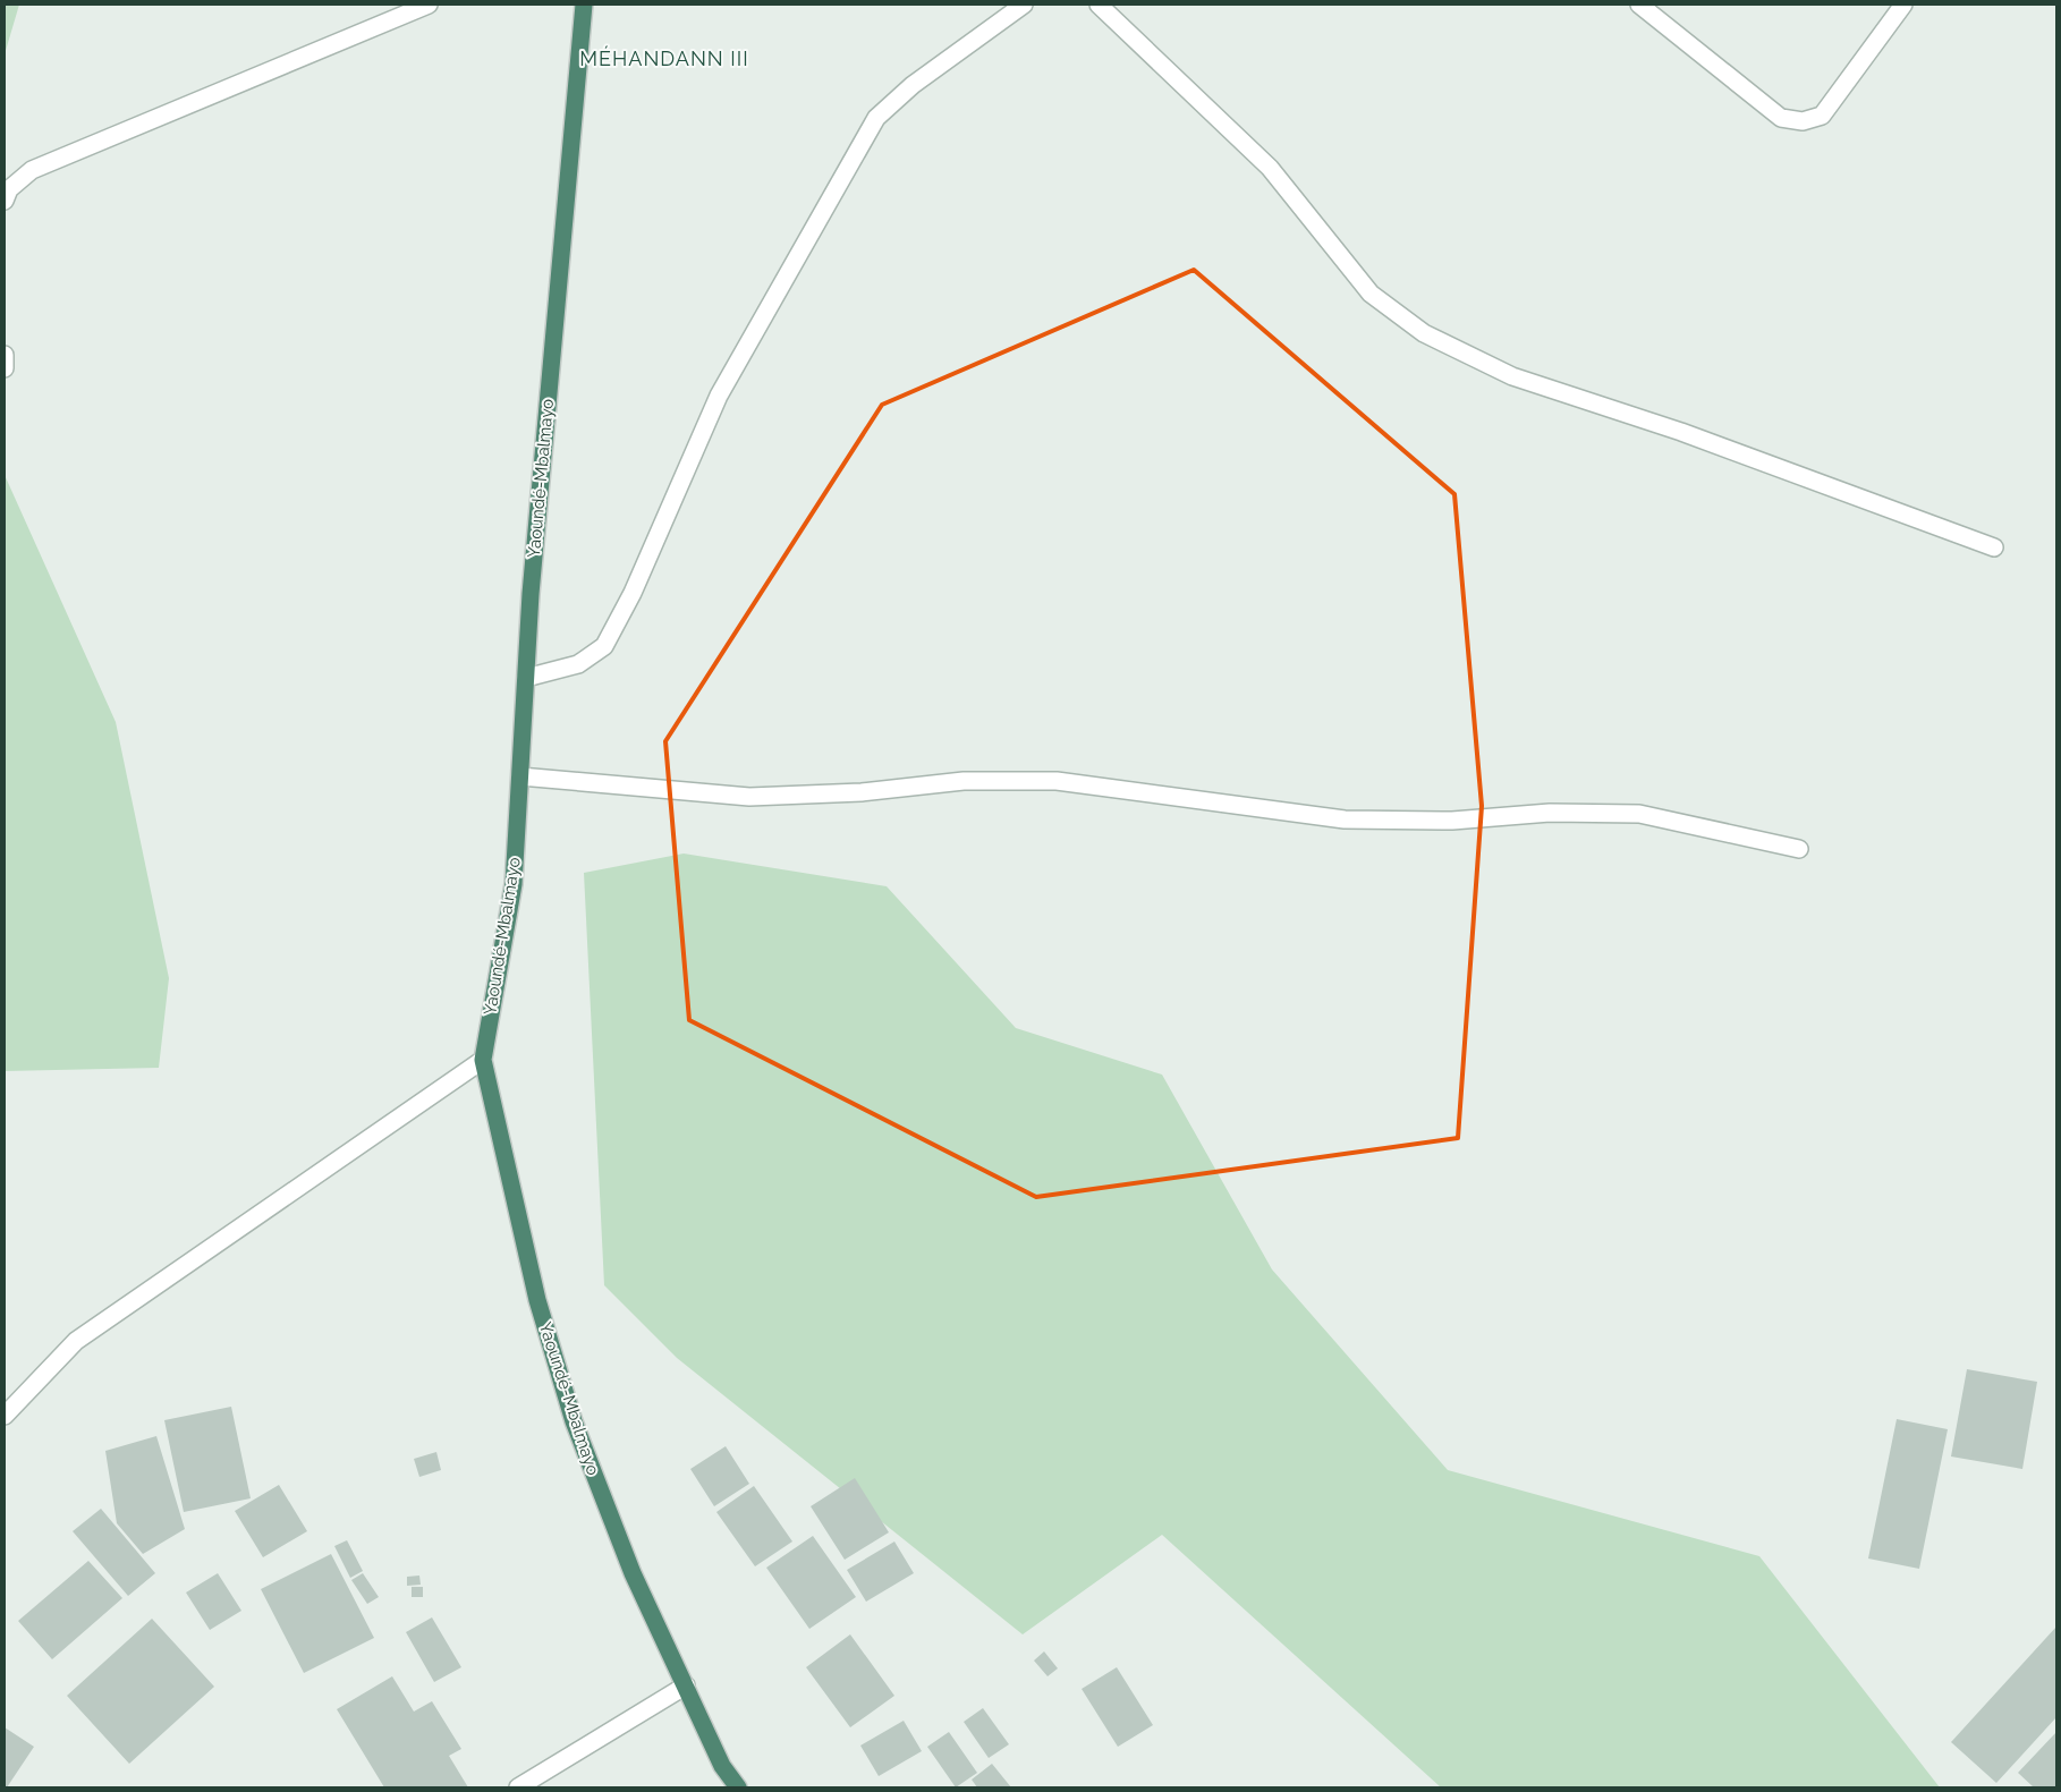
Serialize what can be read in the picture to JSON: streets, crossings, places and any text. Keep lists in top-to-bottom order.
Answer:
{
  "streets": {
    "highway": ["Yaoundé-Mbalmayo"]
  },
  "districts": ["MÉHANDANN III"]
}
